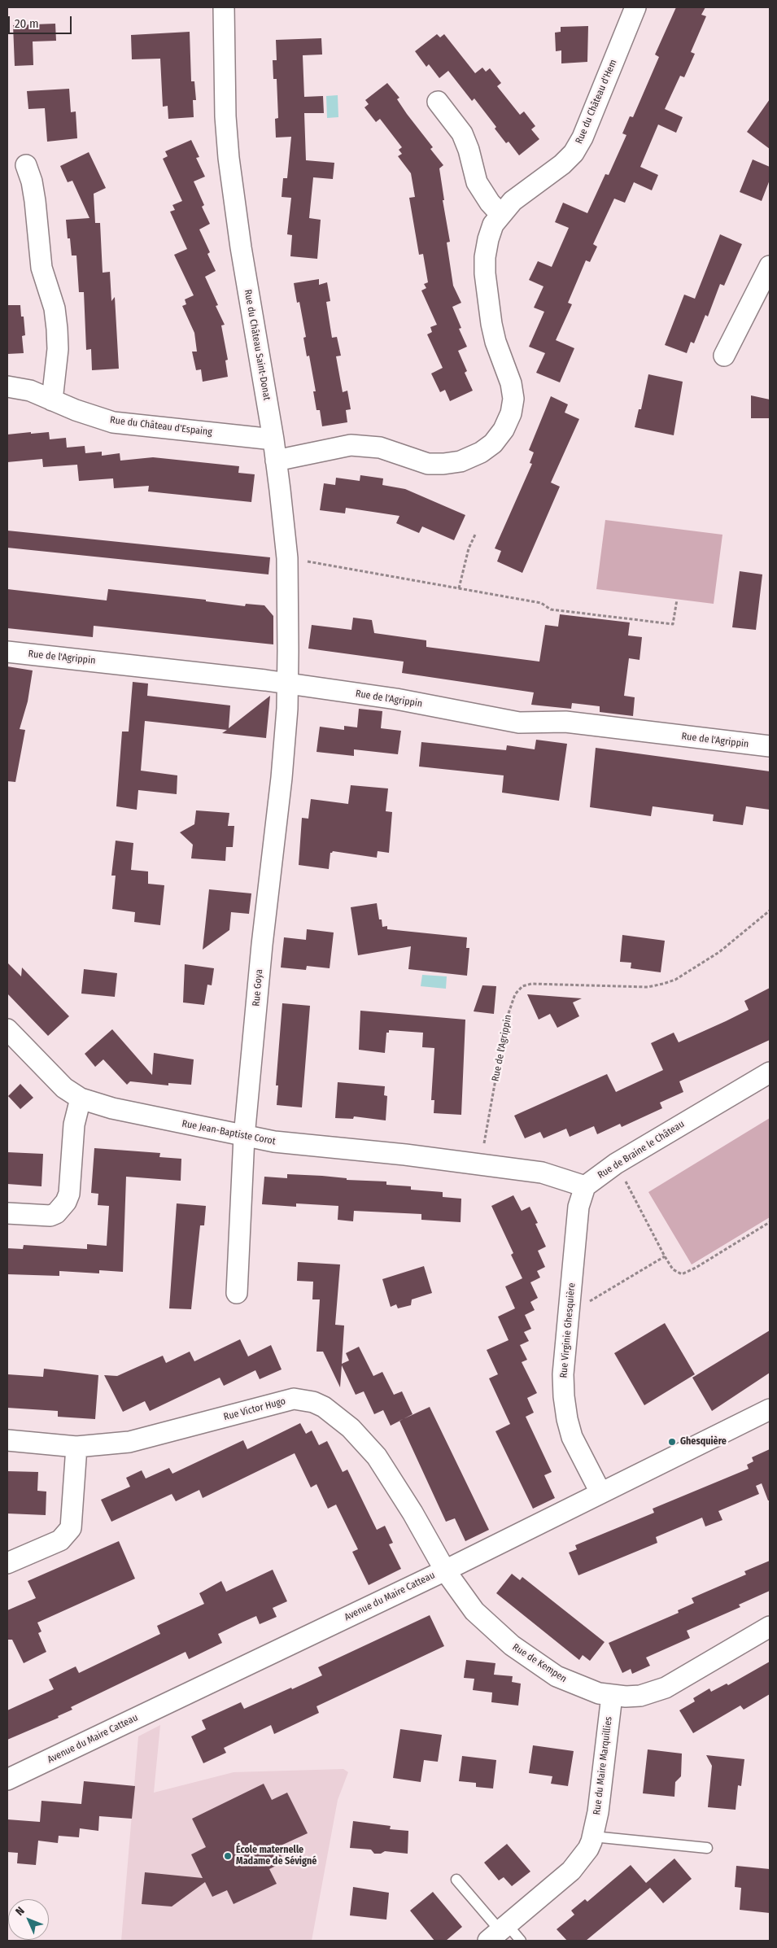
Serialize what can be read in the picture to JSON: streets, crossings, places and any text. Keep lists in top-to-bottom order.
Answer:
{
  "streets": {
    "street": [
      "Rue du Château d'Hem",
      "Rue du Château Saint-Donat",
      "Rue du Château d'Espaing",
      "Rue de l'Agrippin",
      "Rue Goya",
      "Rue Jean-Baptiste Corot",
      "Rue de Braine le Château",
      "Rue Virginie Ghesquière",
      "Rue Victor Hugo",
      "Avenue du Maire Catteau",
      "Rue de Kempen",
      "Rue du Maire Marquillies"
    ]
  },
  "crossings": [
    ["Rue du Château d'Hem", "Rue du Château Saint-Donat"],
    ["Rue du Château Saint-Donat", "Rue du Château d'Espaing"],
    ["Rue du Château Saint-Donat", "Rue de l'Agrippin"],
    ["Rue du Château Saint-Donat", "Rue Goya"],
    ["Rue de l'Agrippin", "Rue Goya"],
    ["Rue de l'Agrippin", "Rue Jean-Baptiste Corot"],
    ["Rue Goya", "Rue Jean-Baptiste Corot"],
    ["Rue de Braine le Château", "Rue Virginie Ghesquière"],
    ["Rue Virginie Ghesquière", "Avenue du Maire Catteau"],
    ["Rue Victor Hugo", "Avenue du Maire Catteau"],
    ["Rue Victor Hugo", "Rue de Kempen"],
    ["Avenue du Maire Catteau", "Rue de Kempen"],
    ["Rue de Kempen", "Rue du Maire Marquillies"]
  ],
  "places": ["Ghesquière", "École maternelle Madame de Sévigné"],
  "scale_bar": "20 m",
  "north": "top left"
}
